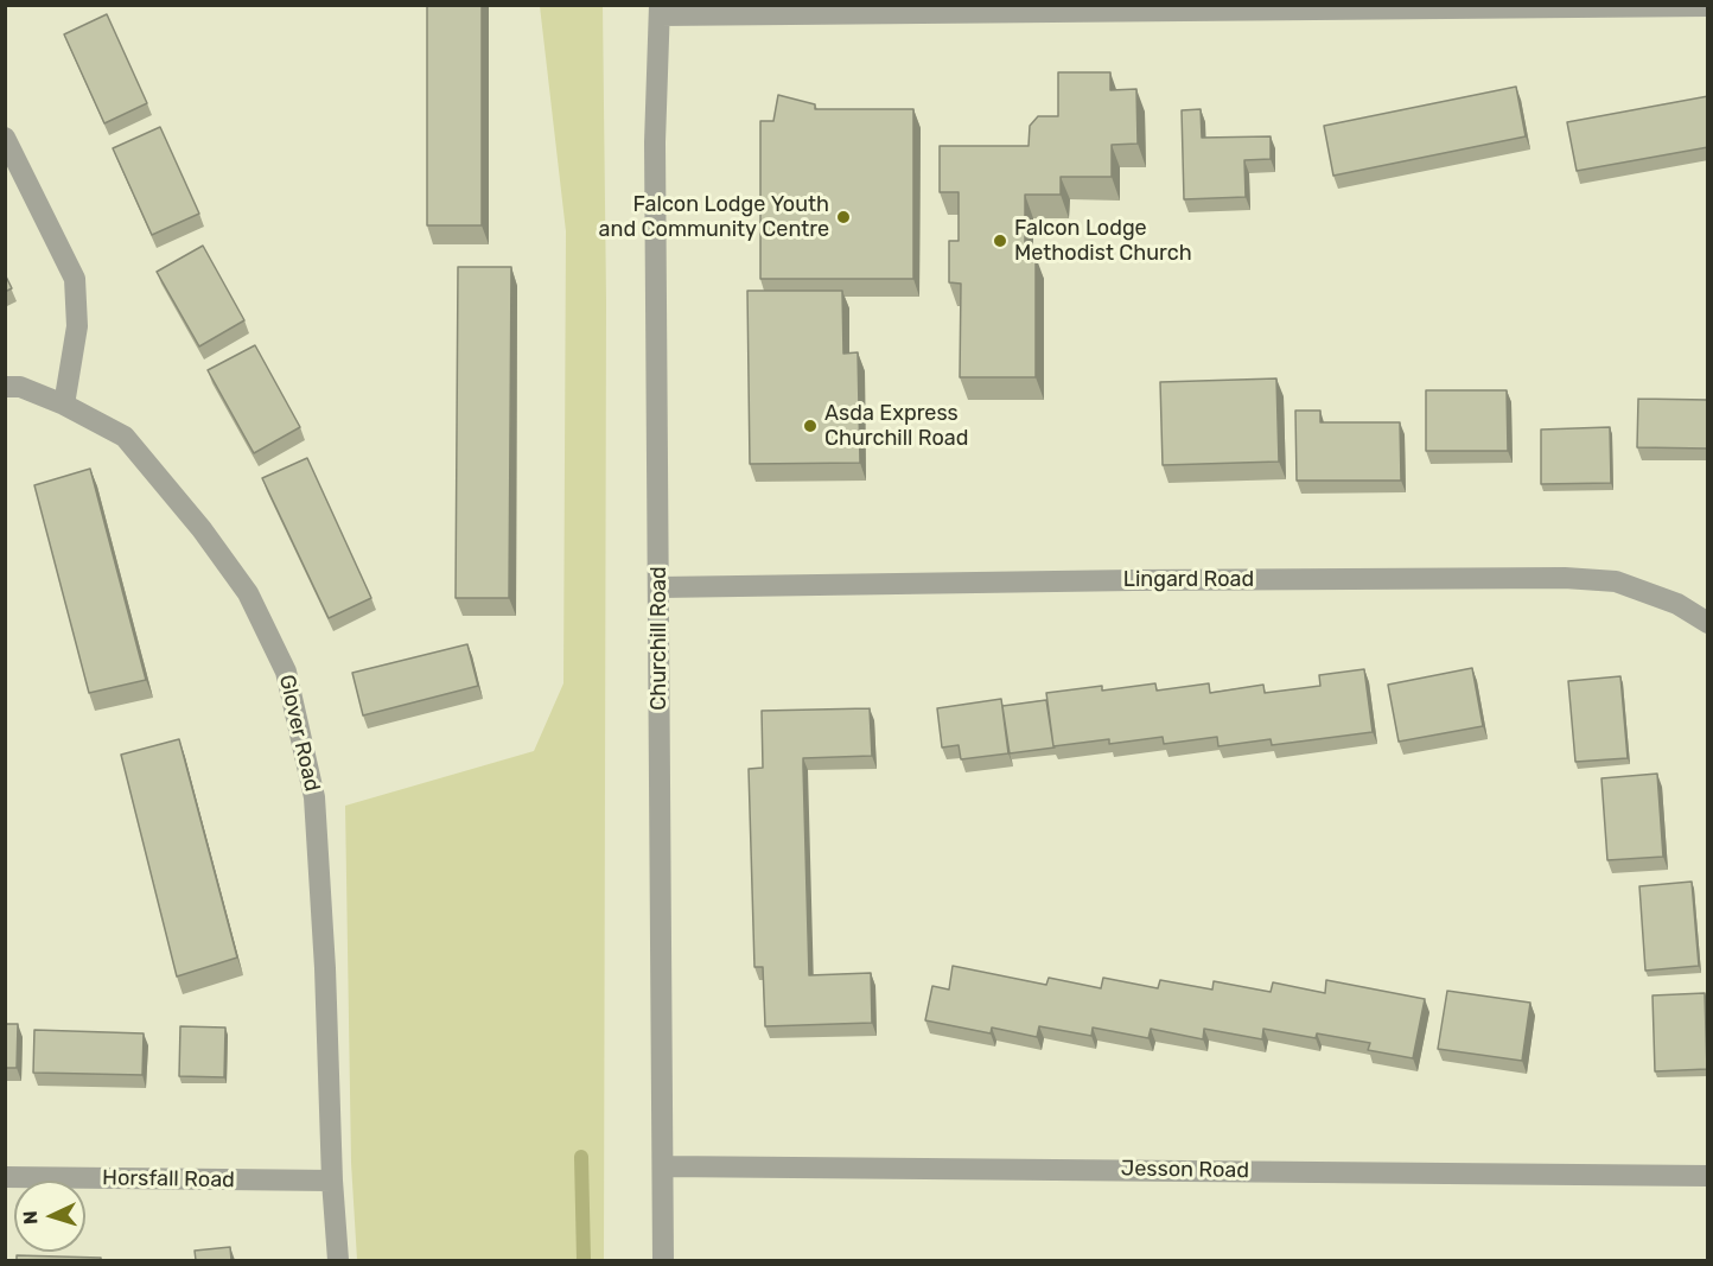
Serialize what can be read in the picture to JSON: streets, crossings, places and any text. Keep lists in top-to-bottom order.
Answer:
{
  "streets": {
    "street": [
      "Lingard Road",
      "Churchill Road",
      "Glover Road",
      "Jesson Road",
      "Horsfall Road"
    ]
  },
  "crossings": [
    ["Lingard Road", "Churchill Road"],
    ["Churchill Road", "Jesson Road"],
    ["Glover Road", "Horsfall Road"]
  ],
  "places": ["Falcon Lodge Youth and Community Centre", "Falcon Lodge Methodist Church", "Asda Express Churchill Road"],
  "north": "left"
}
